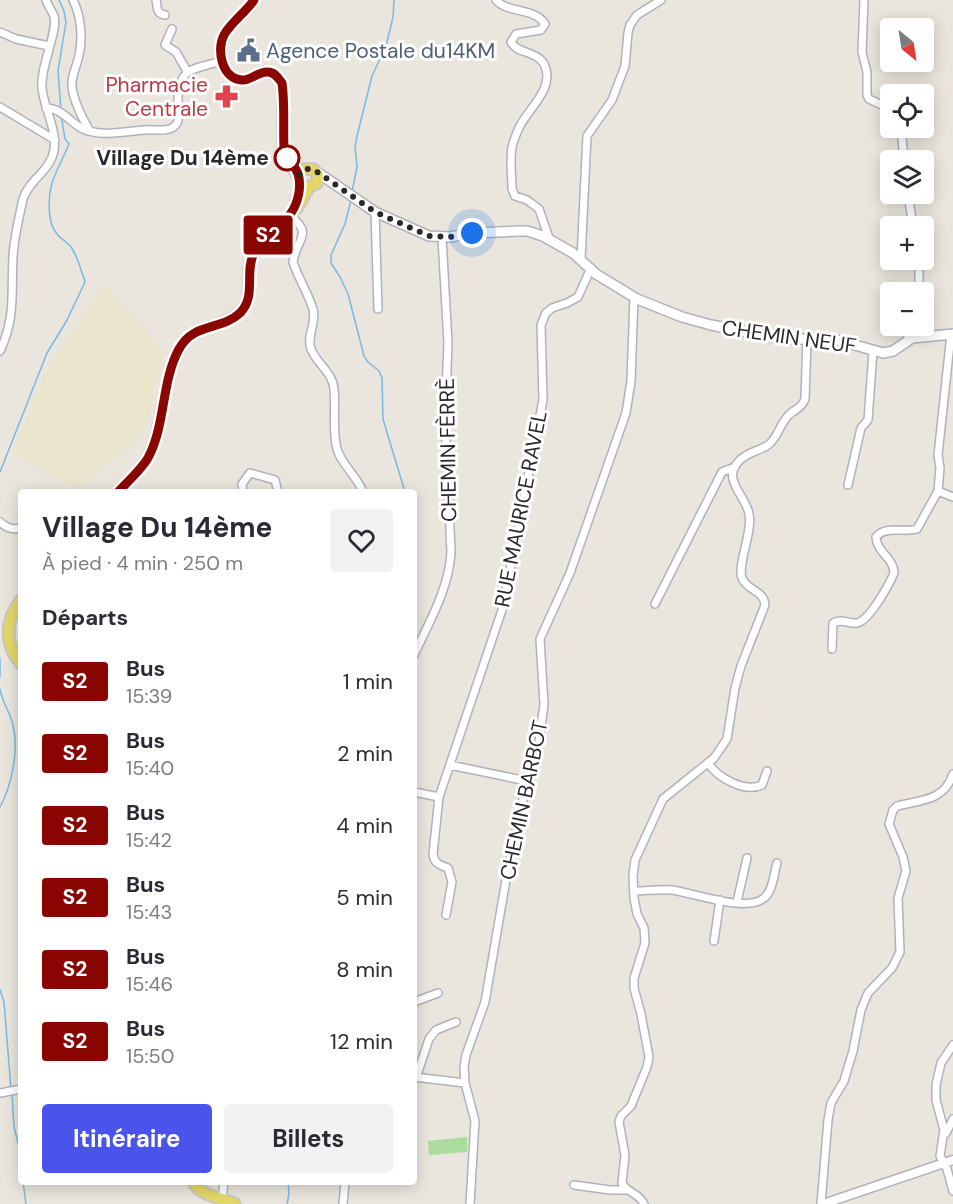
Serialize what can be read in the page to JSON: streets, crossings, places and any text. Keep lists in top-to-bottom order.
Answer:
{
  "streets": {
    "main road": ["CHEMIN NEUF"],
    "street": ["CHEMIN FÈRRÈ", "RUE MAURICE RAVEL", "CHEMIN BARBOT"]
  },
  "crossings": [
    ["CHEMIN NEUF", "CHEMIN FÈRRÈ"],
    ["CHEMIN NEUF", "RUE MAURICE RAVEL"],
    ["CHEMIN NEUF", "CHEMIN BARBOT"]
  ],
  "places": {
    "public building": ["Agence Postale du14KM"],
    "pharmacy": ["Pharmacie Centrale"],
    "other": ["Village Du 14ème"]
  },
  "lines": ["bus line S2"],
  "north": "bottom right",
  "page": {
    "on_map": "S2",
    "map_buttons": ["+", "−"],
    "heading": [
      ["Village Du 14ème", "À pied · 4 min · 250 m"],
      "Départs"
    ],
    "list": [
      {
        "mark": "S2",
        "name": "Bus",
        "note": "15:39",
        "value": "1 min"
      },
      {
        "mark": "S2",
        "name": "Bus",
        "note": "15:40",
        "value": "2 min"
      },
      {
        "mark": "S2",
        "name": "Bus",
        "note": "15:42",
        "value": "4 min"
      },
      {
        "mark": "S2",
        "name": "Bus",
        "note": "15:43",
        "value": "5 min"
      },
      {
        "mark": "S2",
        "name": "Bus",
        "note": "15:46",
        "value": "8 min"
      },
      {
        "mark": "S2",
        "name": "Bus",
        "note": "15:50",
        "value": "12 min"
      }
    ],
    "buttons": ["Itinéraire", "Billets"]
  }
}
